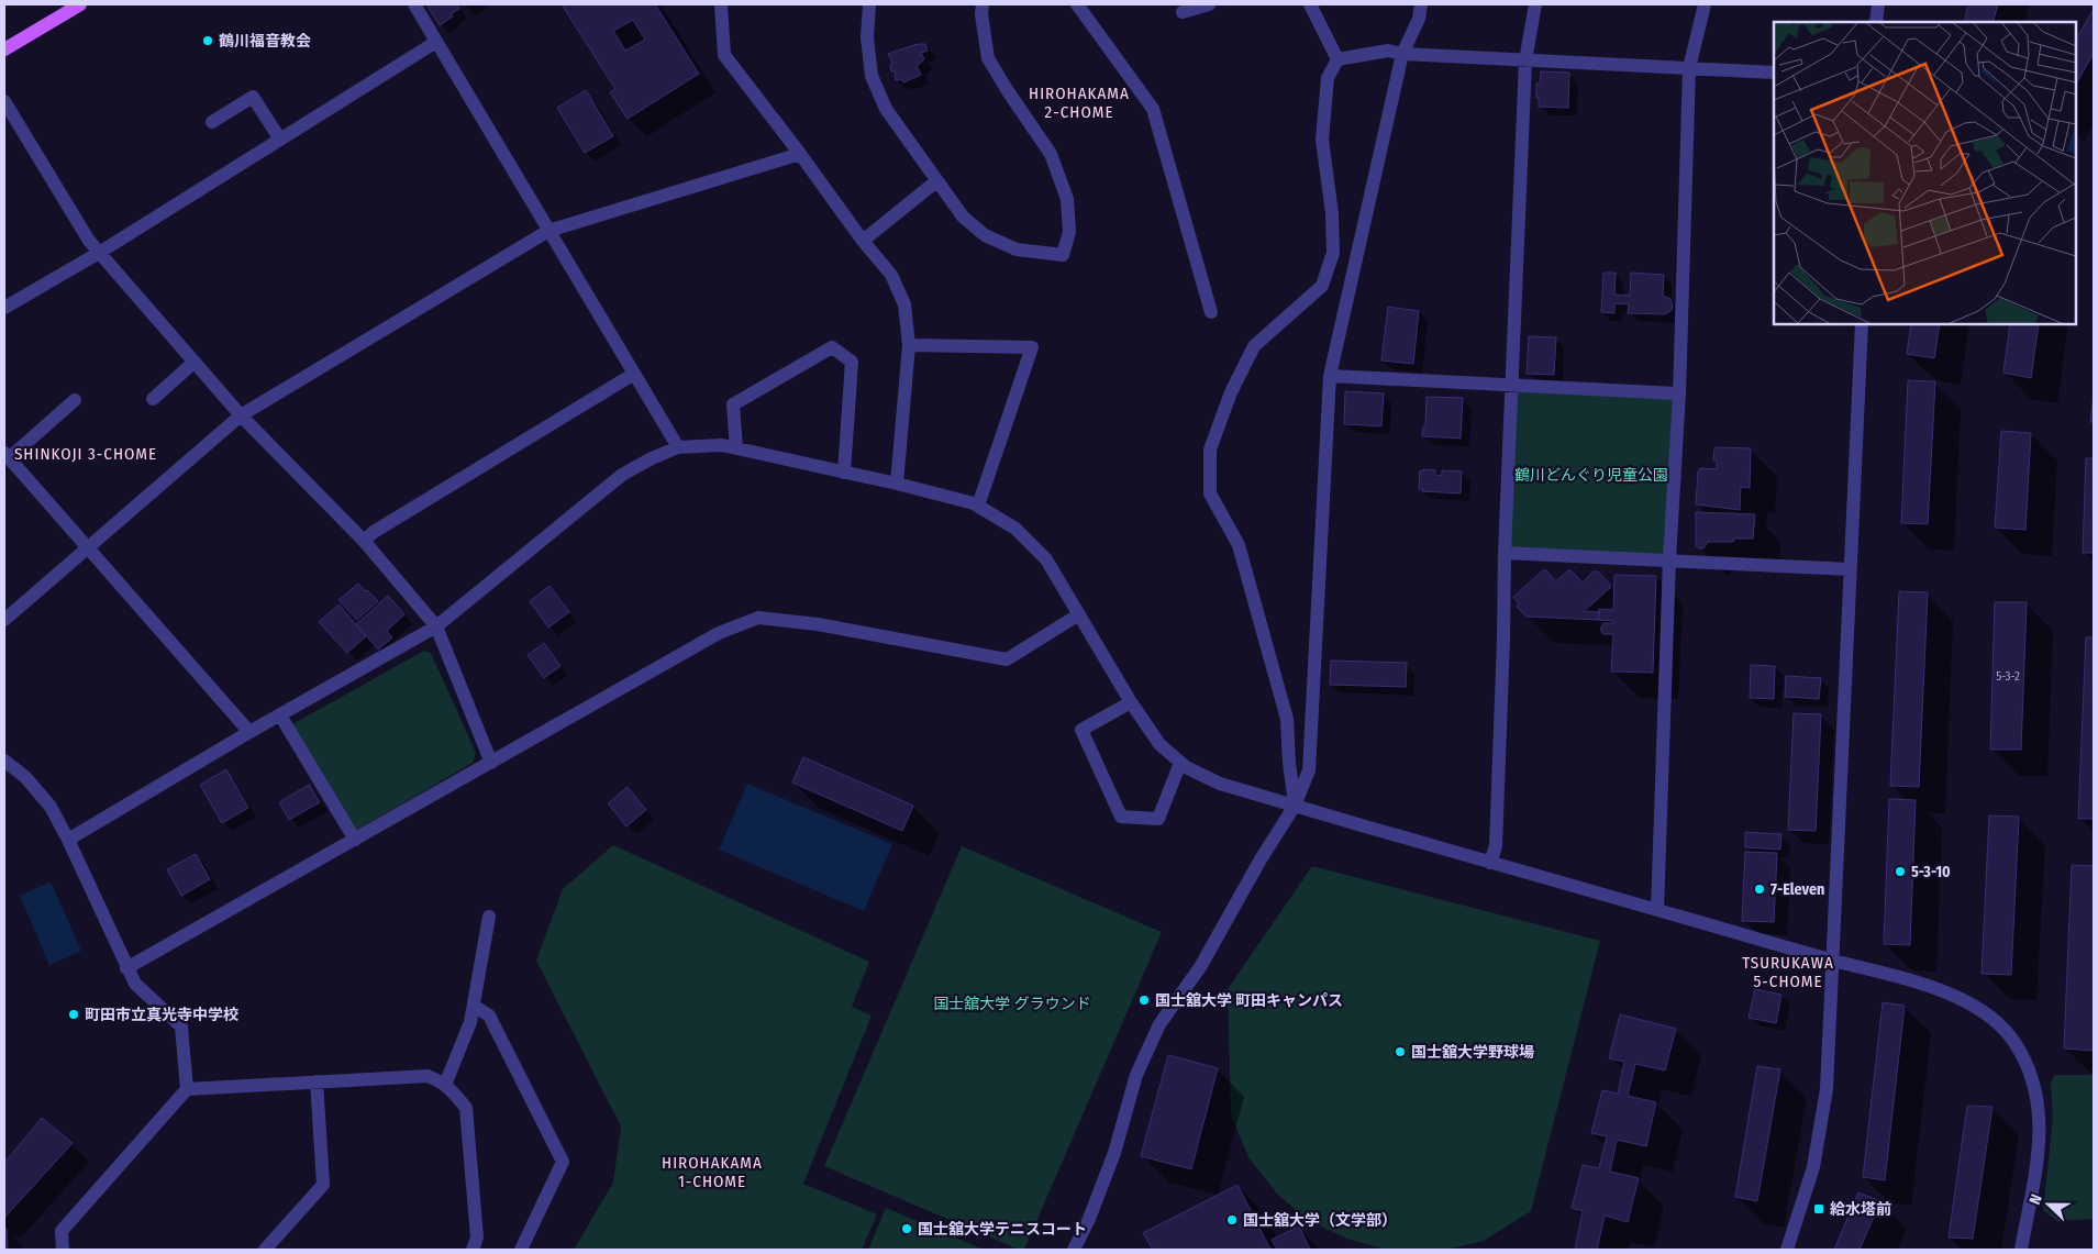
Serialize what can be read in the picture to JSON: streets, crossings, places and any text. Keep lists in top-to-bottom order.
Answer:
{
  "districts": [
    "HIROHAKAMA 2-CHOME",
    "SHINKOJI 3-CHOME",
    "TSURUKAWA 5-CHOME",
    "HIROHAKAMA 1-CHOME"
  ],
  "parks": ["鶴川どんぐり児童公園", "国士舘大学 グラウンド"],
  "places": {
    "other": [
      "鶴川福音教会",
      "5-3-10",
      "7-Eleven",
      "国士舘大学 町田キャンパス",
      "町田市立真光寺中学校",
      "国士舘大学野球場",
      "国士舘大学（文学部）",
      "国士舘大学テニスコート"
    ],
    "transit": ["給水塔前"]
  },
  "house_numbers": ["5-3-2"],
  "north": "left"
}
